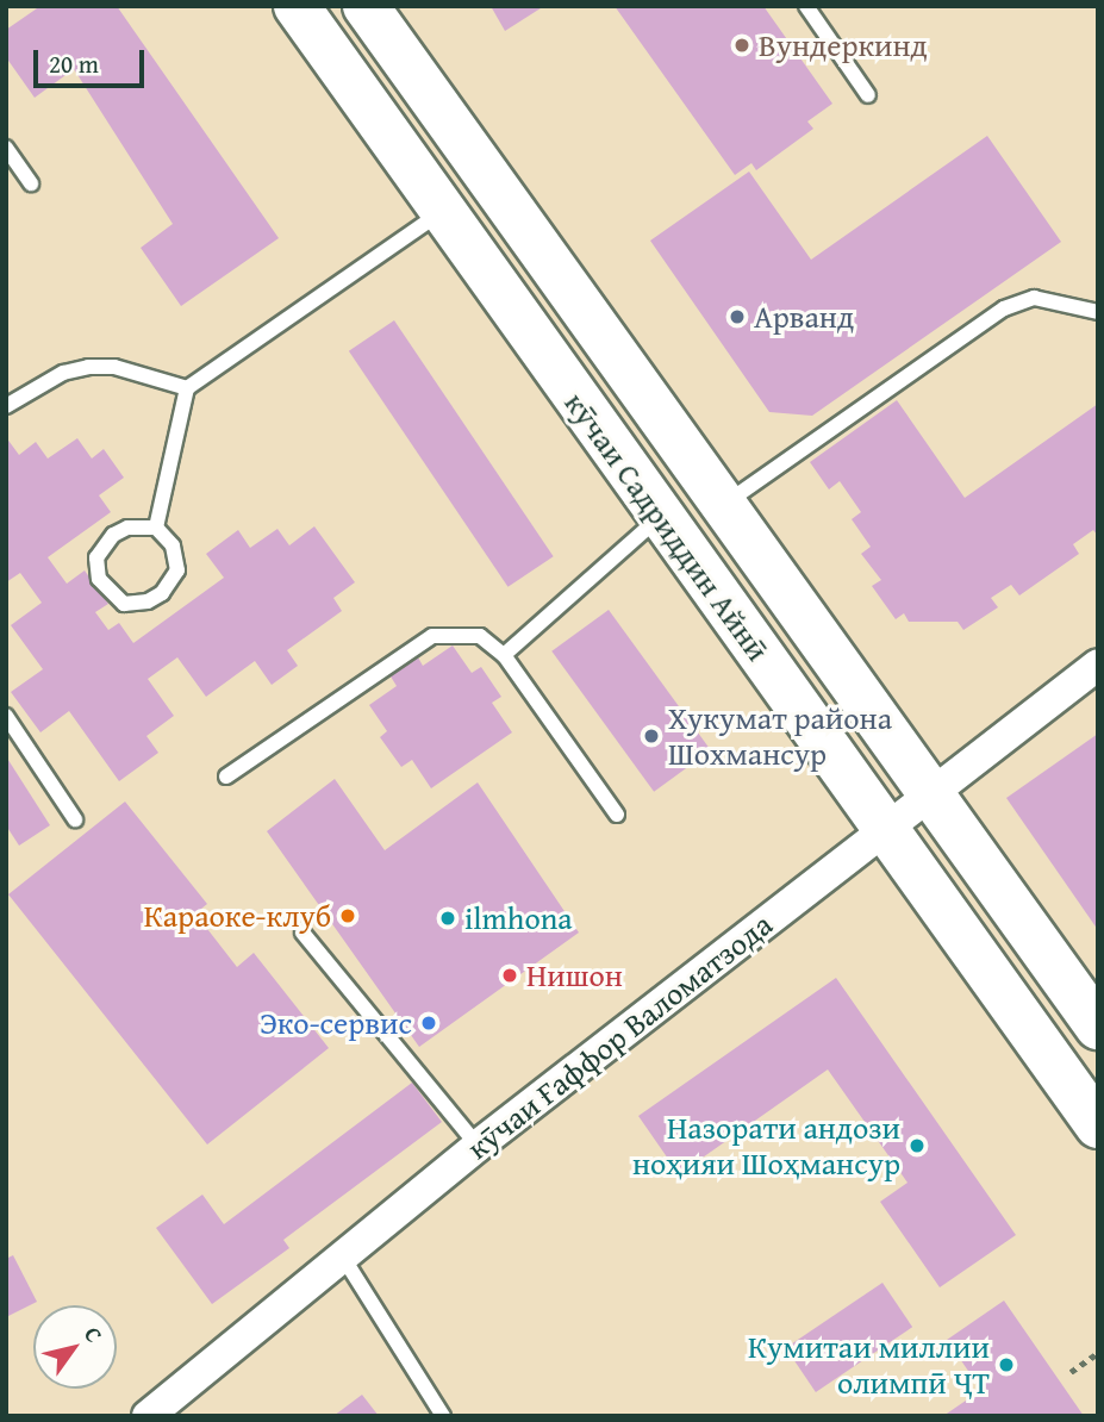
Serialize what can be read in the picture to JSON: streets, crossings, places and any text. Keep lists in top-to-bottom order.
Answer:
{
  "streets": {
    "highway": ["кӯчаи Садриддин Айнӣ"],
    "street": ["кӯчаи Ғаффор Валоматзода"]
  },
  "crossings": [
    ["кӯчаи Садриддин Айнӣ", "кӯчаи Ғаффор Валоматзода"]
  ],
  "places": [
    "Вундеркинд",
    "Арванд",
    "Хукумат района Шохмансур",
    "Караоке-клуб",
    "ilmhona",
    "Нишон",
    "Эко-сервис",
    "Назорати андози ноҳияи Шоҳмансур",
    "Кумитаи миллии олимпӣ ҶТ"
  ],
  "scale_bar": "20 m",
  "north": "top right"
}
